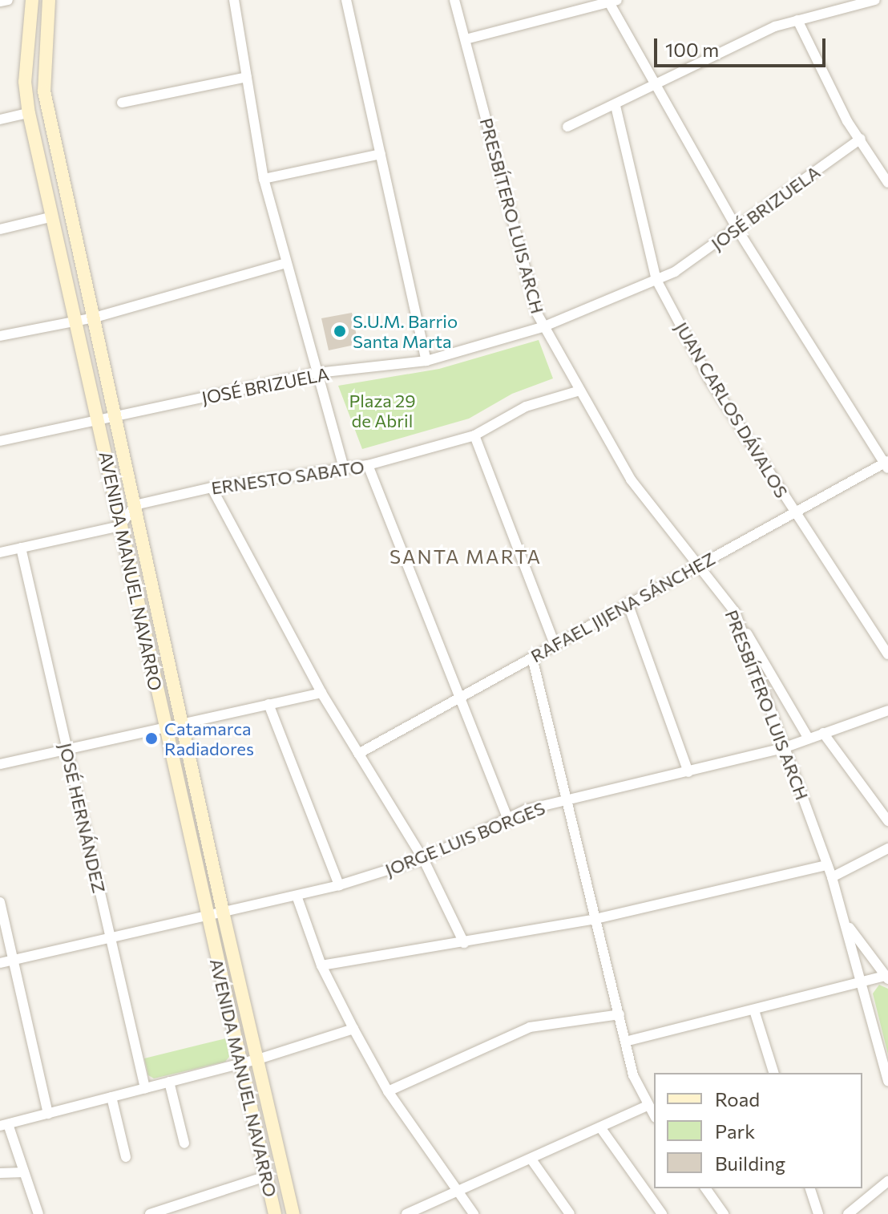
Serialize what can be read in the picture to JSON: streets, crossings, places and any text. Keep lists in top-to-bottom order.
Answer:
{
  "streets": {
    "main road": ["AVENIDA MANUEL NAVARRO"],
    "street": [
      "JOSÉ BRIZUELA",
      "PRESBÍTERO LUIS ARCH",
      "JUAN CARLOS DÁVALOS",
      "ERNESTO SABATO",
      "RAFAEL JIJENA SÁNCHEZ",
      "JOSÉ HERNÁNDEZ",
      "JORGE LUIS BORGES"
    ]
  },
  "crossings": [
    ["JOSÉ BRIZUELA", "PRESBÍTERO LUIS ARCH"],
    ["JOSÉ BRIZUELA", "JUAN CARLOS DÁVALOS"],
    ["JOSÉ BRIZUELA", "AVENIDA MANUEL NAVARRO"],
    ["PRESBÍTERO LUIS ARCH", "ERNESTO SABATO"],
    ["PRESBÍTERO LUIS ARCH", "RAFAEL JIJENA SÁNCHEZ"],
    ["PRESBÍTERO LUIS ARCH", "JORGE LUIS BORGES"],
    ["JUAN CARLOS DÁVALOS", "RAFAEL JIJENA SÁNCHEZ"],
    ["ERNESTO SABATO", "AVENIDA MANUEL NAVARRO"],
    ["AVENIDA MANUEL NAVARRO", "JORGE LUIS BORGES"],
    ["JOSÉ HERNÁNDEZ", "JORGE LUIS BORGES"]
  ],
  "districts": ["SANTA MARTA"],
  "parks": ["Plaza 29 de Abril"],
  "places": ["S.U.M. Barrio Santa Marta", "Catamarca Radiadores"],
  "legend": ["Road", "Park", "Building"],
  "scale_bar": "100 m"
}
